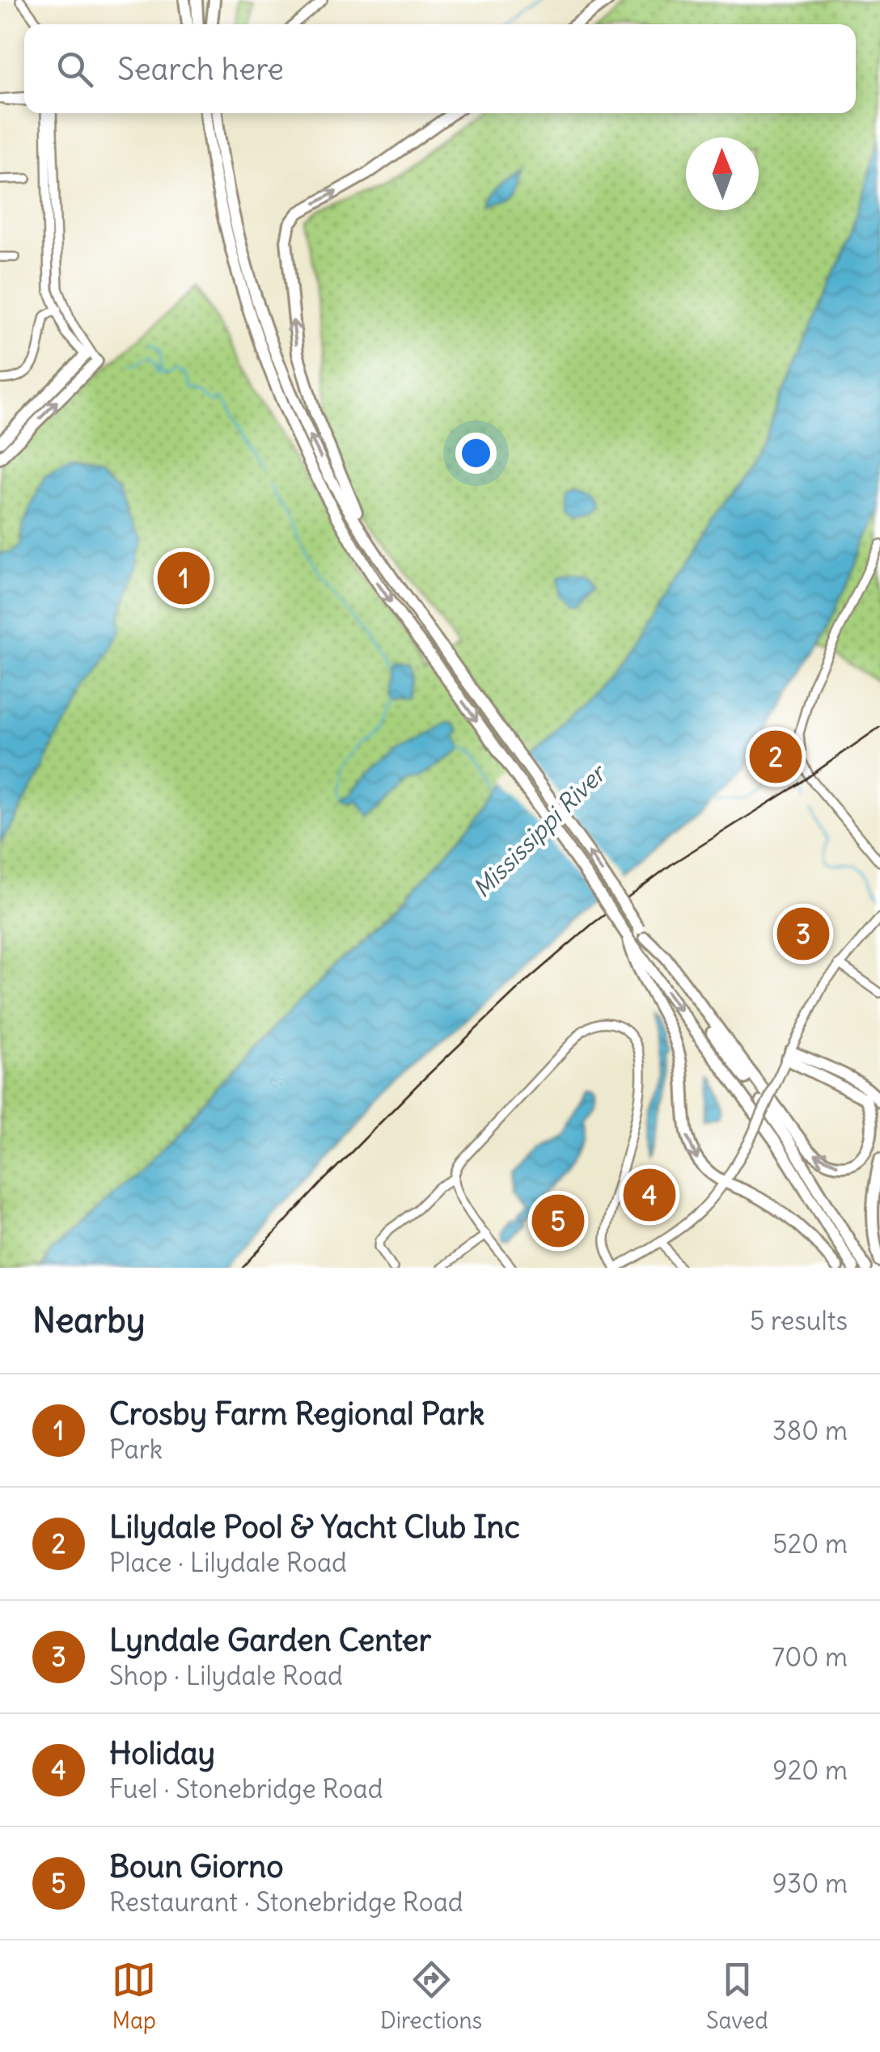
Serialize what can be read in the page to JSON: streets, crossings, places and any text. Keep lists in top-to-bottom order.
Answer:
{
  "water": ["Mississippi River"],
  "north": "top",
  "page": {
    "search": "Search here",
    "pins": [
      "1",
      "2",
      "3",
      "4",
      "5"
    ],
    "heading": ["Nearby", "5 results"],
    "list": [
      {
        "mark": "1",
        "name": "Crosby Farm Regional Park",
        "note": "Park",
        "value": "380 m"
      },
      {
        "mark": "2",
        "name": "Lilydale Pool & Yacht Club Inc",
        "note": "Place · Lilydale Road",
        "value": "520 m"
      },
      {
        "mark": "3",
        "name": "Lyndale Garden Center",
        "note": "Shop · Lilydale Road",
        "value": "700 m"
      },
      {
        "mark": "4",
        "name": "Holiday",
        "note": "Fuel · Stonebridge Road",
        "value": "920 m"
      },
      {
        "mark": "5",
        "name": "Boun Giorno",
        "note": "Restaurant · Stonebridge Road",
        "value": "930 m"
      }
    ],
    "nav": ["Map", "Directions", "Saved"]
  }
}
